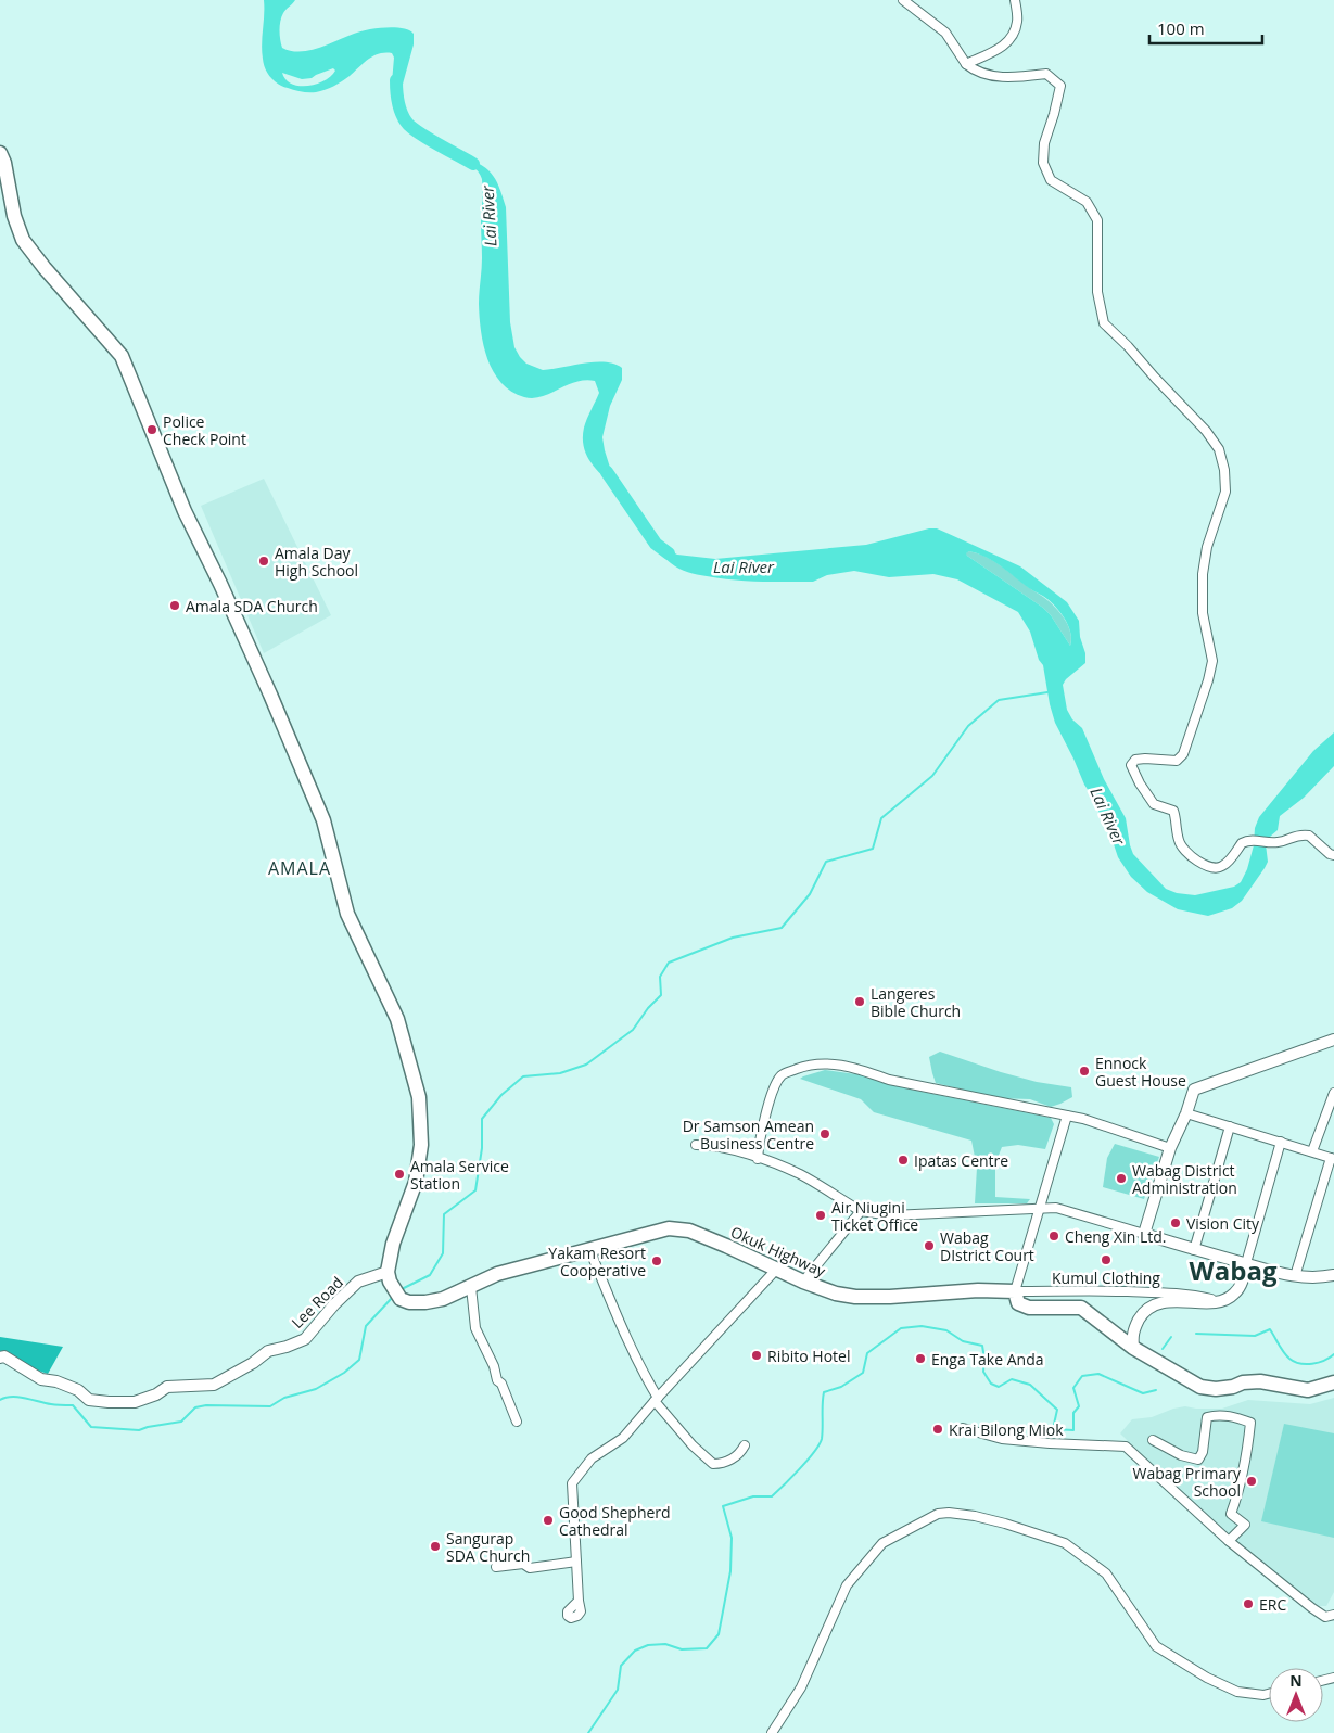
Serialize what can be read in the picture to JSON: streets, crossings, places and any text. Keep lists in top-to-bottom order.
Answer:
{
  "streets": {
    "main road": ["Okuk Highway"],
    "street": ["Lee Road"]
  },
  "crossings": [
    ["Okuk Highway", "Lee Road"]
  ],
  "districts": ["AMALA", "Wabag"],
  "water": ["Lai River"],
  "places": [
    "Police Check Point",
    "Amala Day High School",
    "Amala SDA Church",
    "Langeres Bible Church",
    "Ennock Guest House",
    "Dr Samson Amean Business Centre",
    "Ipatas Centre",
    "Amala Service Station",
    "Wabag District Administration",
    "Air Niugini Ticket Office",
    "Vision City",
    "Cheng Xin Ltd.",
    "Wabag DIstrict Court",
    "Kumul Clothing",
    "Yakam Resort Cooperative",
    "Ribito Hotel",
    "Enga Take Anda",
    "Krai Bilong Miok",
    "Wabag Primary School",
    "Good Shepherd Cathedral",
    "Sangurap SDA Church",
    "ERC"
  ],
  "scale_bar": "100 m",
  "north": "top"
}
